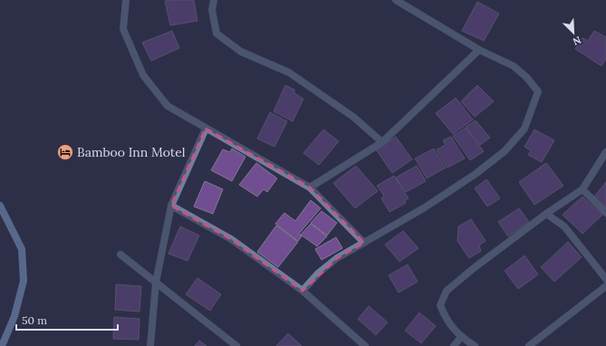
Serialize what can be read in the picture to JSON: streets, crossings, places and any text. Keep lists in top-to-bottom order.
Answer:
{
  "places": {
    "hotel": ["Bamboo Inn Motel"]
  },
  "scale_bar": "50 m",
  "north": "bottom right"
}
